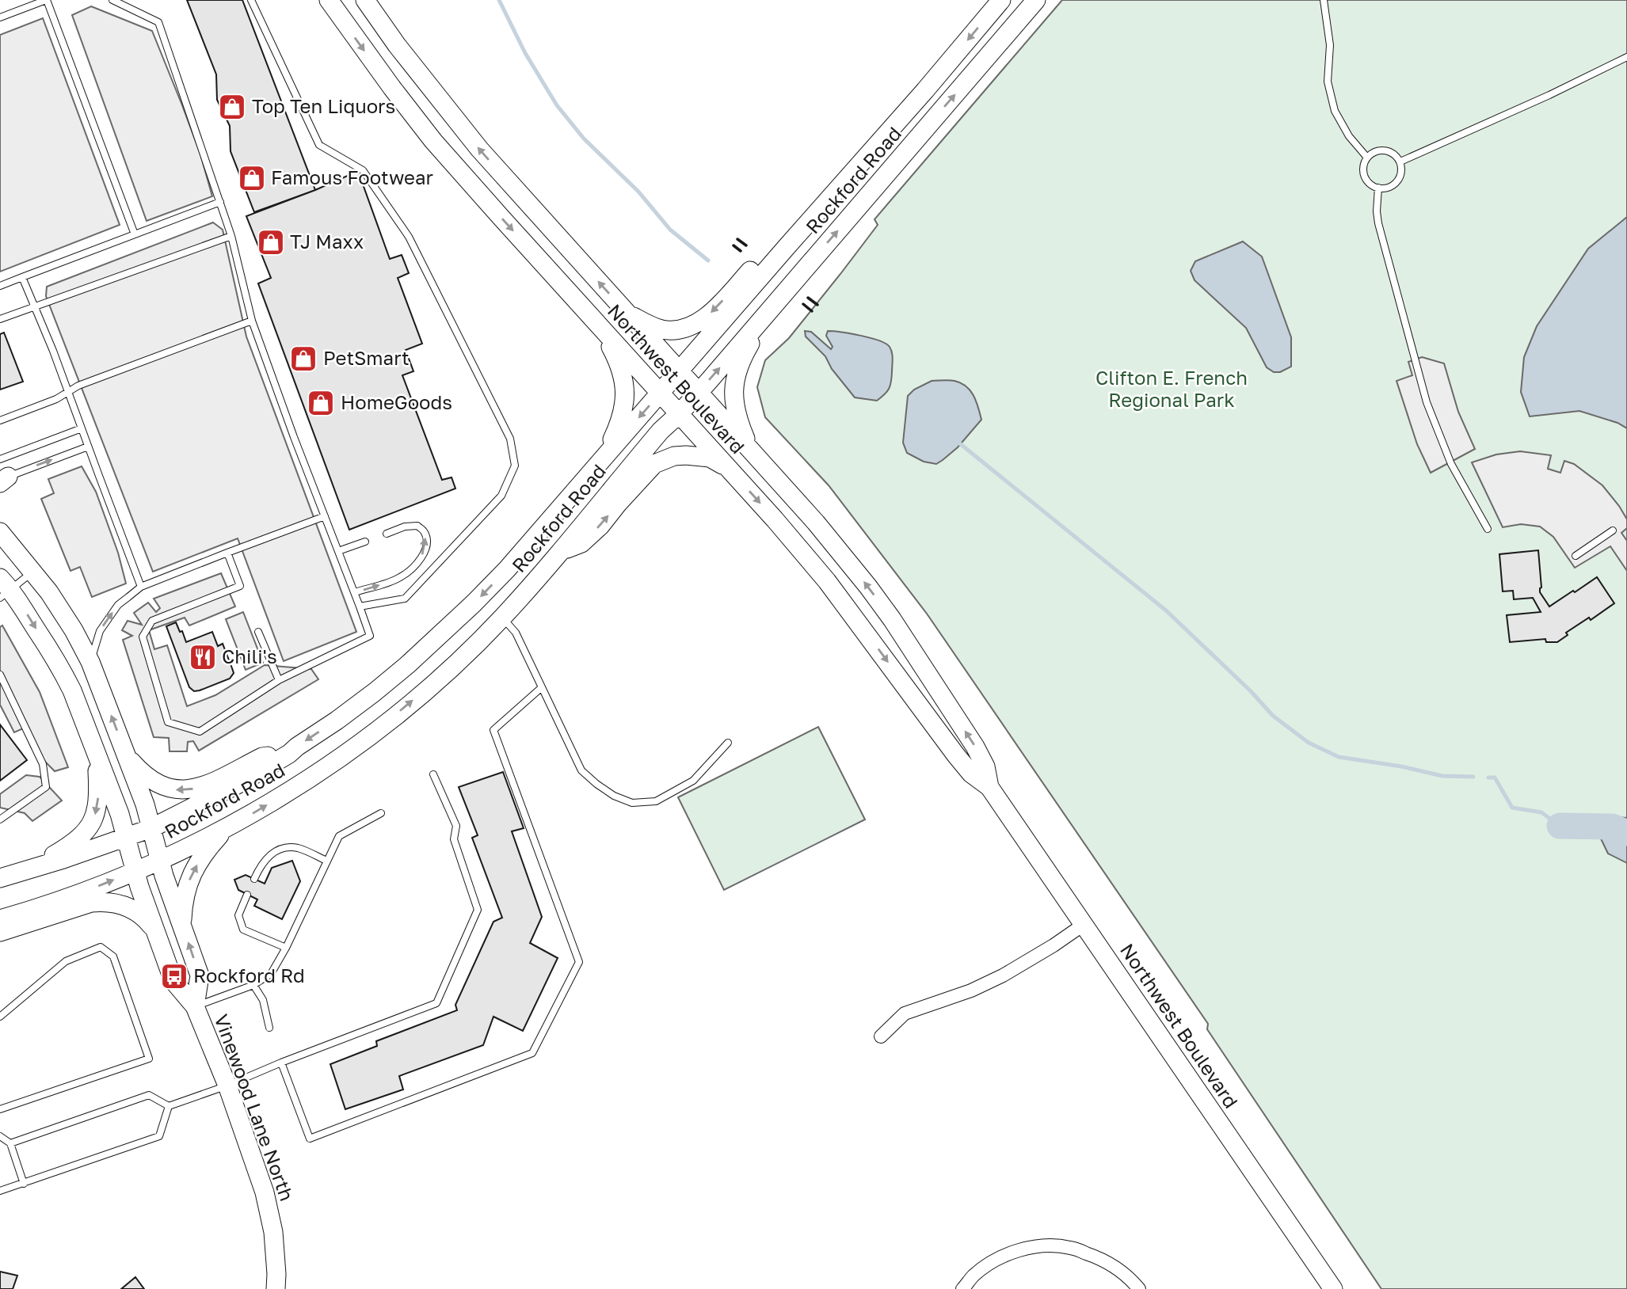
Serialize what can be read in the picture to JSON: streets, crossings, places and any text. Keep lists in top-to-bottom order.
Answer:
{
  "streets": {
    "main road": ["Rockford Road", "Northwest Boulevard", "Vinewood Lane North"]
  },
  "crossings": [
    ["Rockford Road", "Northwest Boulevard"],
    ["Rockford Road", "Vinewood Lane North"]
  ],
  "parks": ["Clifton E. French Regional Park"],
  "places": {
    "shop": [
      "Top Ten Liquors",
      "Famous Footwear",
      "TJ Maxx",
      "PetSmart",
      "HomeGoods"
    ],
    "restaurant": ["Chili's"],
    "bus stop": ["Rockford Rd"]
  }
}
